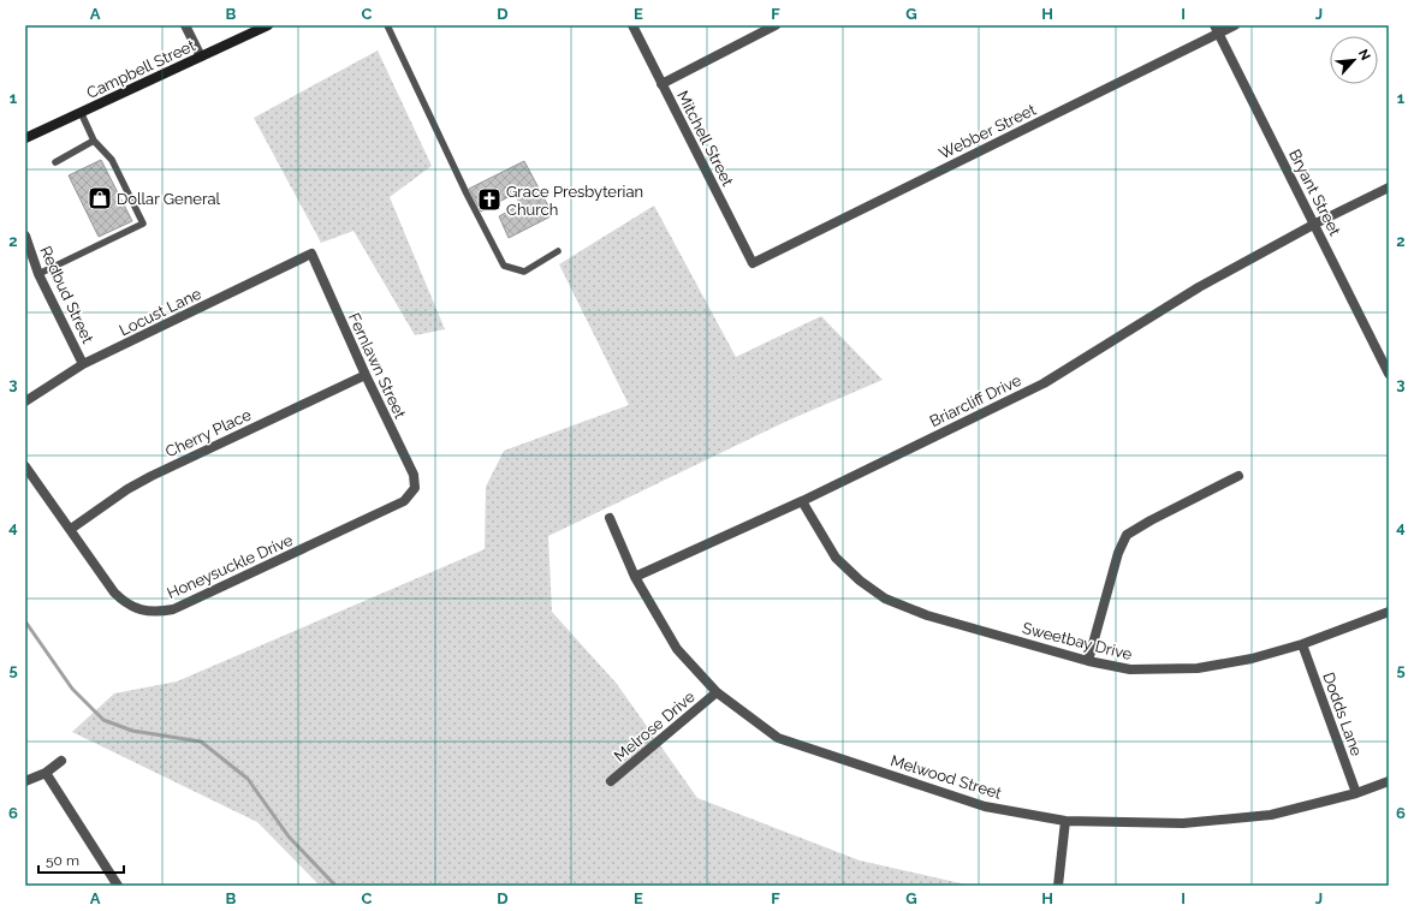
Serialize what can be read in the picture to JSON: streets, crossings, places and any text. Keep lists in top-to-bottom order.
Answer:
{
  "streets": {
    "main road": ["Campbell Street"],
    "street": [
      "Webber Street",
      "Mitchell Street",
      "Bryant Street",
      "Redbud Street",
      "Locust Lane",
      "Fernlawn Street",
      "Briarcliff Drive",
      "Cherry Place",
      "Honeysuckle Drive",
      "Sweetbay Drive",
      "Dodds Lane",
      "Melrose Drive",
      "Melwood Street"
    ]
  },
  "crossings": [
    ["Webber Street", "Mitchell Street"],
    ["Webber Street", "Bryant Street"],
    ["Bryant Street", "Briarcliff Drive"],
    ["Redbud Street", "Locust Lane"],
    ["Locust Lane", "Fernlawn Street"],
    ["Fernlawn Street", "Cherry Place"],
    ["Fernlawn Street", "Honeysuckle Drive"],
    ["Briarcliff Drive", "Sweetbay Drive"],
    ["Briarcliff Drive", "Melwood Street"],
    ["Cherry Place", "Honeysuckle Drive"],
    ["Sweetbay Drive", "Dodds Lane"],
    ["Dodds Lane", "Melwood Street"],
    ["Melrose Drive", "Melwood Street"]
  ],
  "places": {
    "shop": ["Dollar General"],
    "church": ["Grace Presbyterian Church"]
  },
  "scale_bar": "50 m",
  "north": "top right",
  "grid": {
    "columns": [
      "A",
      "B",
      "C",
      "D",
      "E",
      "F",
      "G",
      "H",
      "I",
      "J"
    ],
    "rows": [
      "1",
      "2",
      "3",
      "4",
      "5",
      "6"
    ]
  }
}
